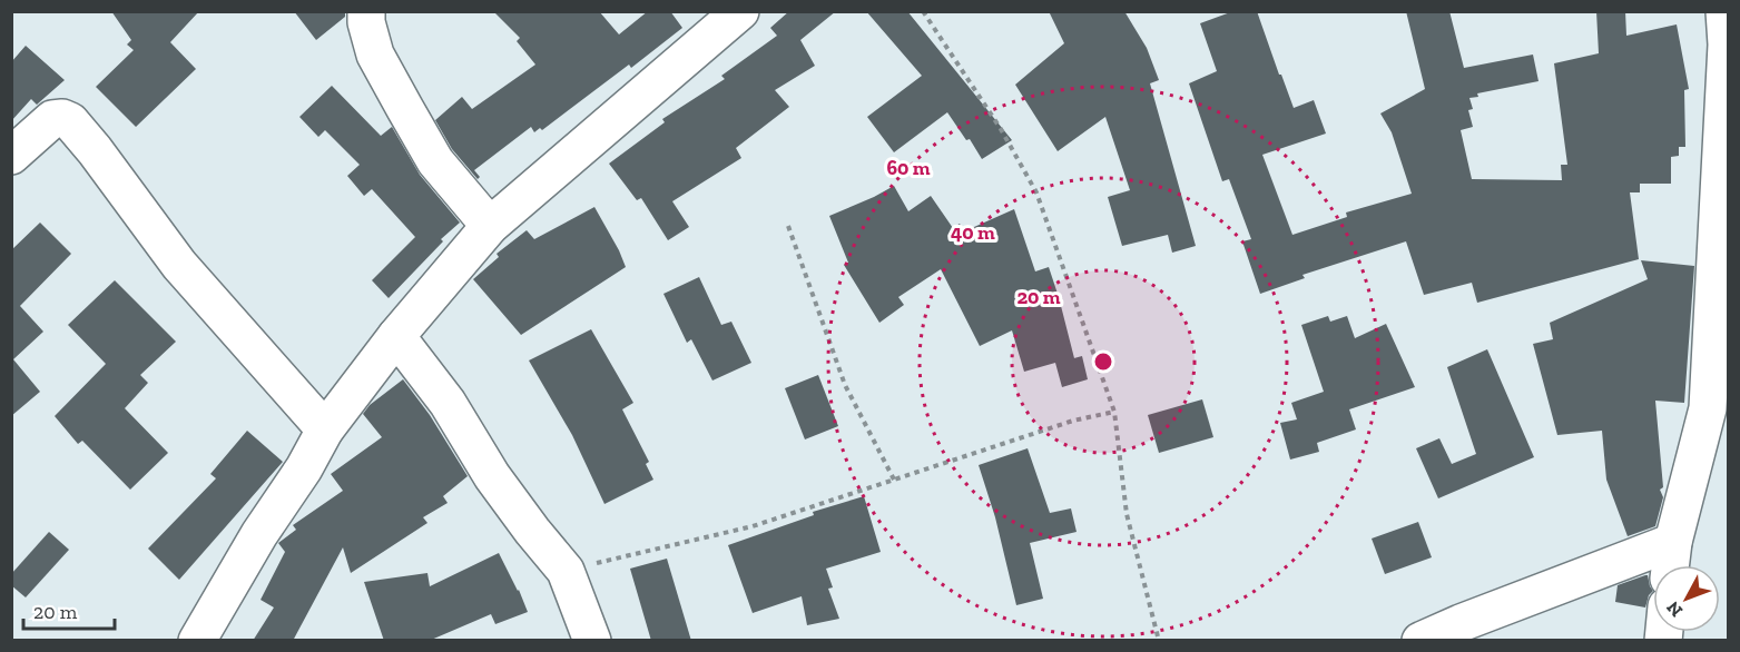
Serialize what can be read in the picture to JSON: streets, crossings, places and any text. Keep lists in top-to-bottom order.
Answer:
{
  "scale_bar": "20 m",
  "north": "bottom left",
  "rings": ["60 m", "40 m", "20 m"]
}
